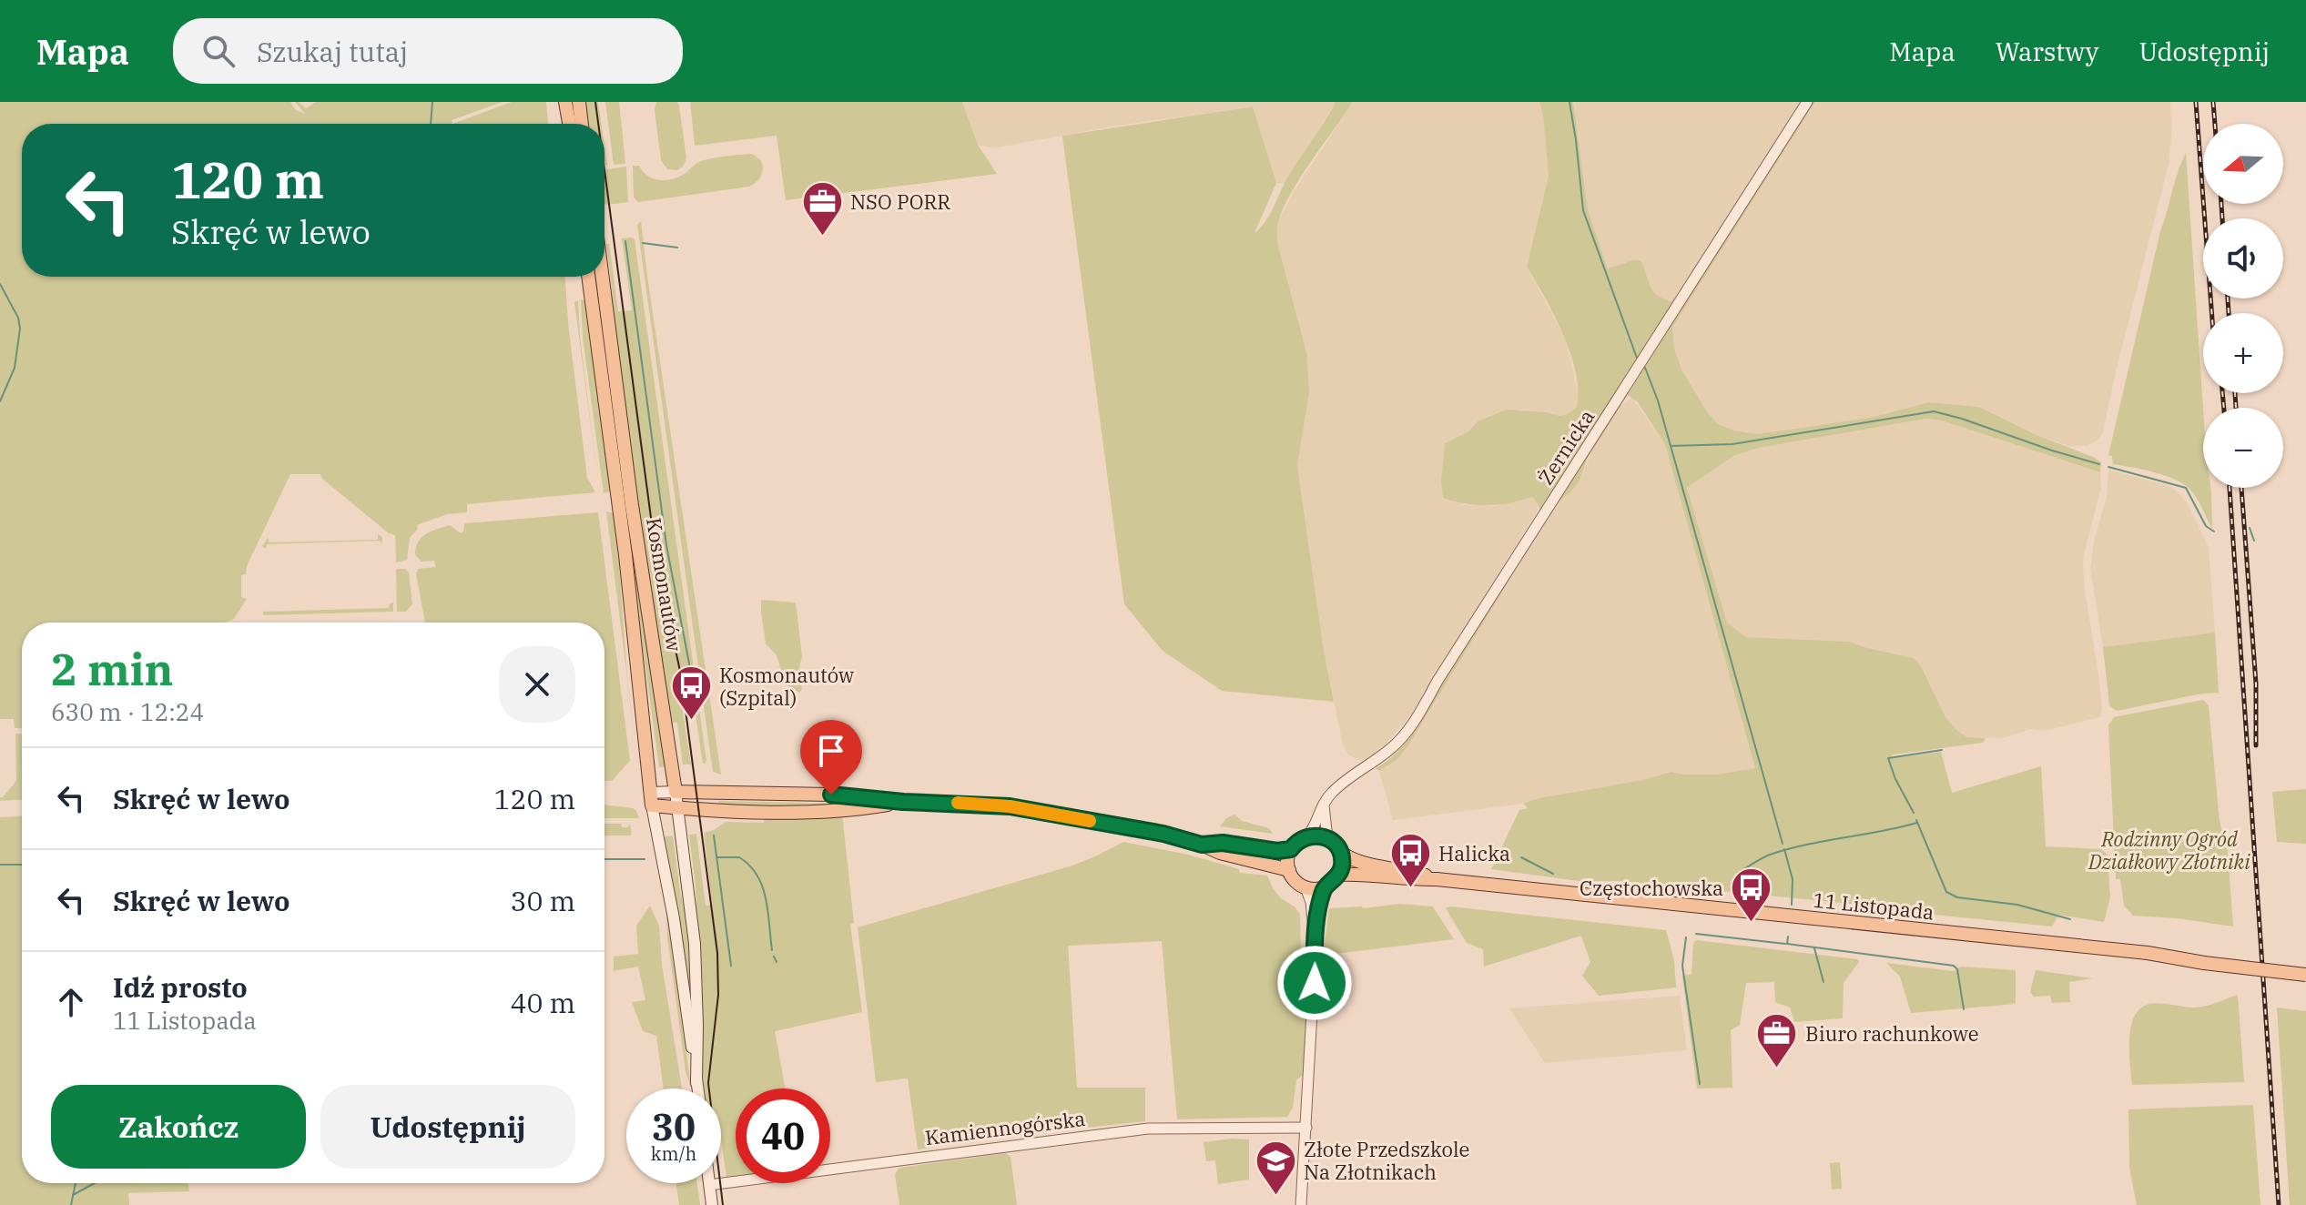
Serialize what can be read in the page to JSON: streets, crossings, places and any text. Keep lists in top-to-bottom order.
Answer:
{
  "streets": {
    "main road": ["Kosmonautów", "11 Listopada"],
    "street": ["Żernicka", "Kamiennogórska"]
  },
  "parks": ["Rodzinny Ogród Działkowy Złotniki"],
  "places": {
    "office": ["NSO PORR", "Biuro rachunkowe"],
    "bus stop": ["Kosmonautów (Szpital)", "Halicka", "Częstochowska"],
    "school or university": ["Złote Przedszkole Na Złotnikach"]
  },
  "north": "left",
  "page": {
    "header": "Mapa",
    "search": "Szukaj tutaj",
    "nav": ["Mapa", "Warstwy", "Udostępnij"],
    "map_buttons": ["+", "−"],
    "turn": ["120 m", "Skręć w lewo"],
    "heading": ["2 min", "630 m · 12:24"],
    "list": [
      {
        "name": "Skręć w lewo",
        "value": "120 m"
      },
      {
        "name": "Skręć w lewo",
        "value": "30 m"
      },
      {
        "name": "Idź prosto",
        "note": "11 Listopada",
        "value": "40 m"
      }
    ],
    "buttons": ["Zakończ", "Udostępnij"],
    "speed": "30 km/h",
    "limit": "40"
  }
}
